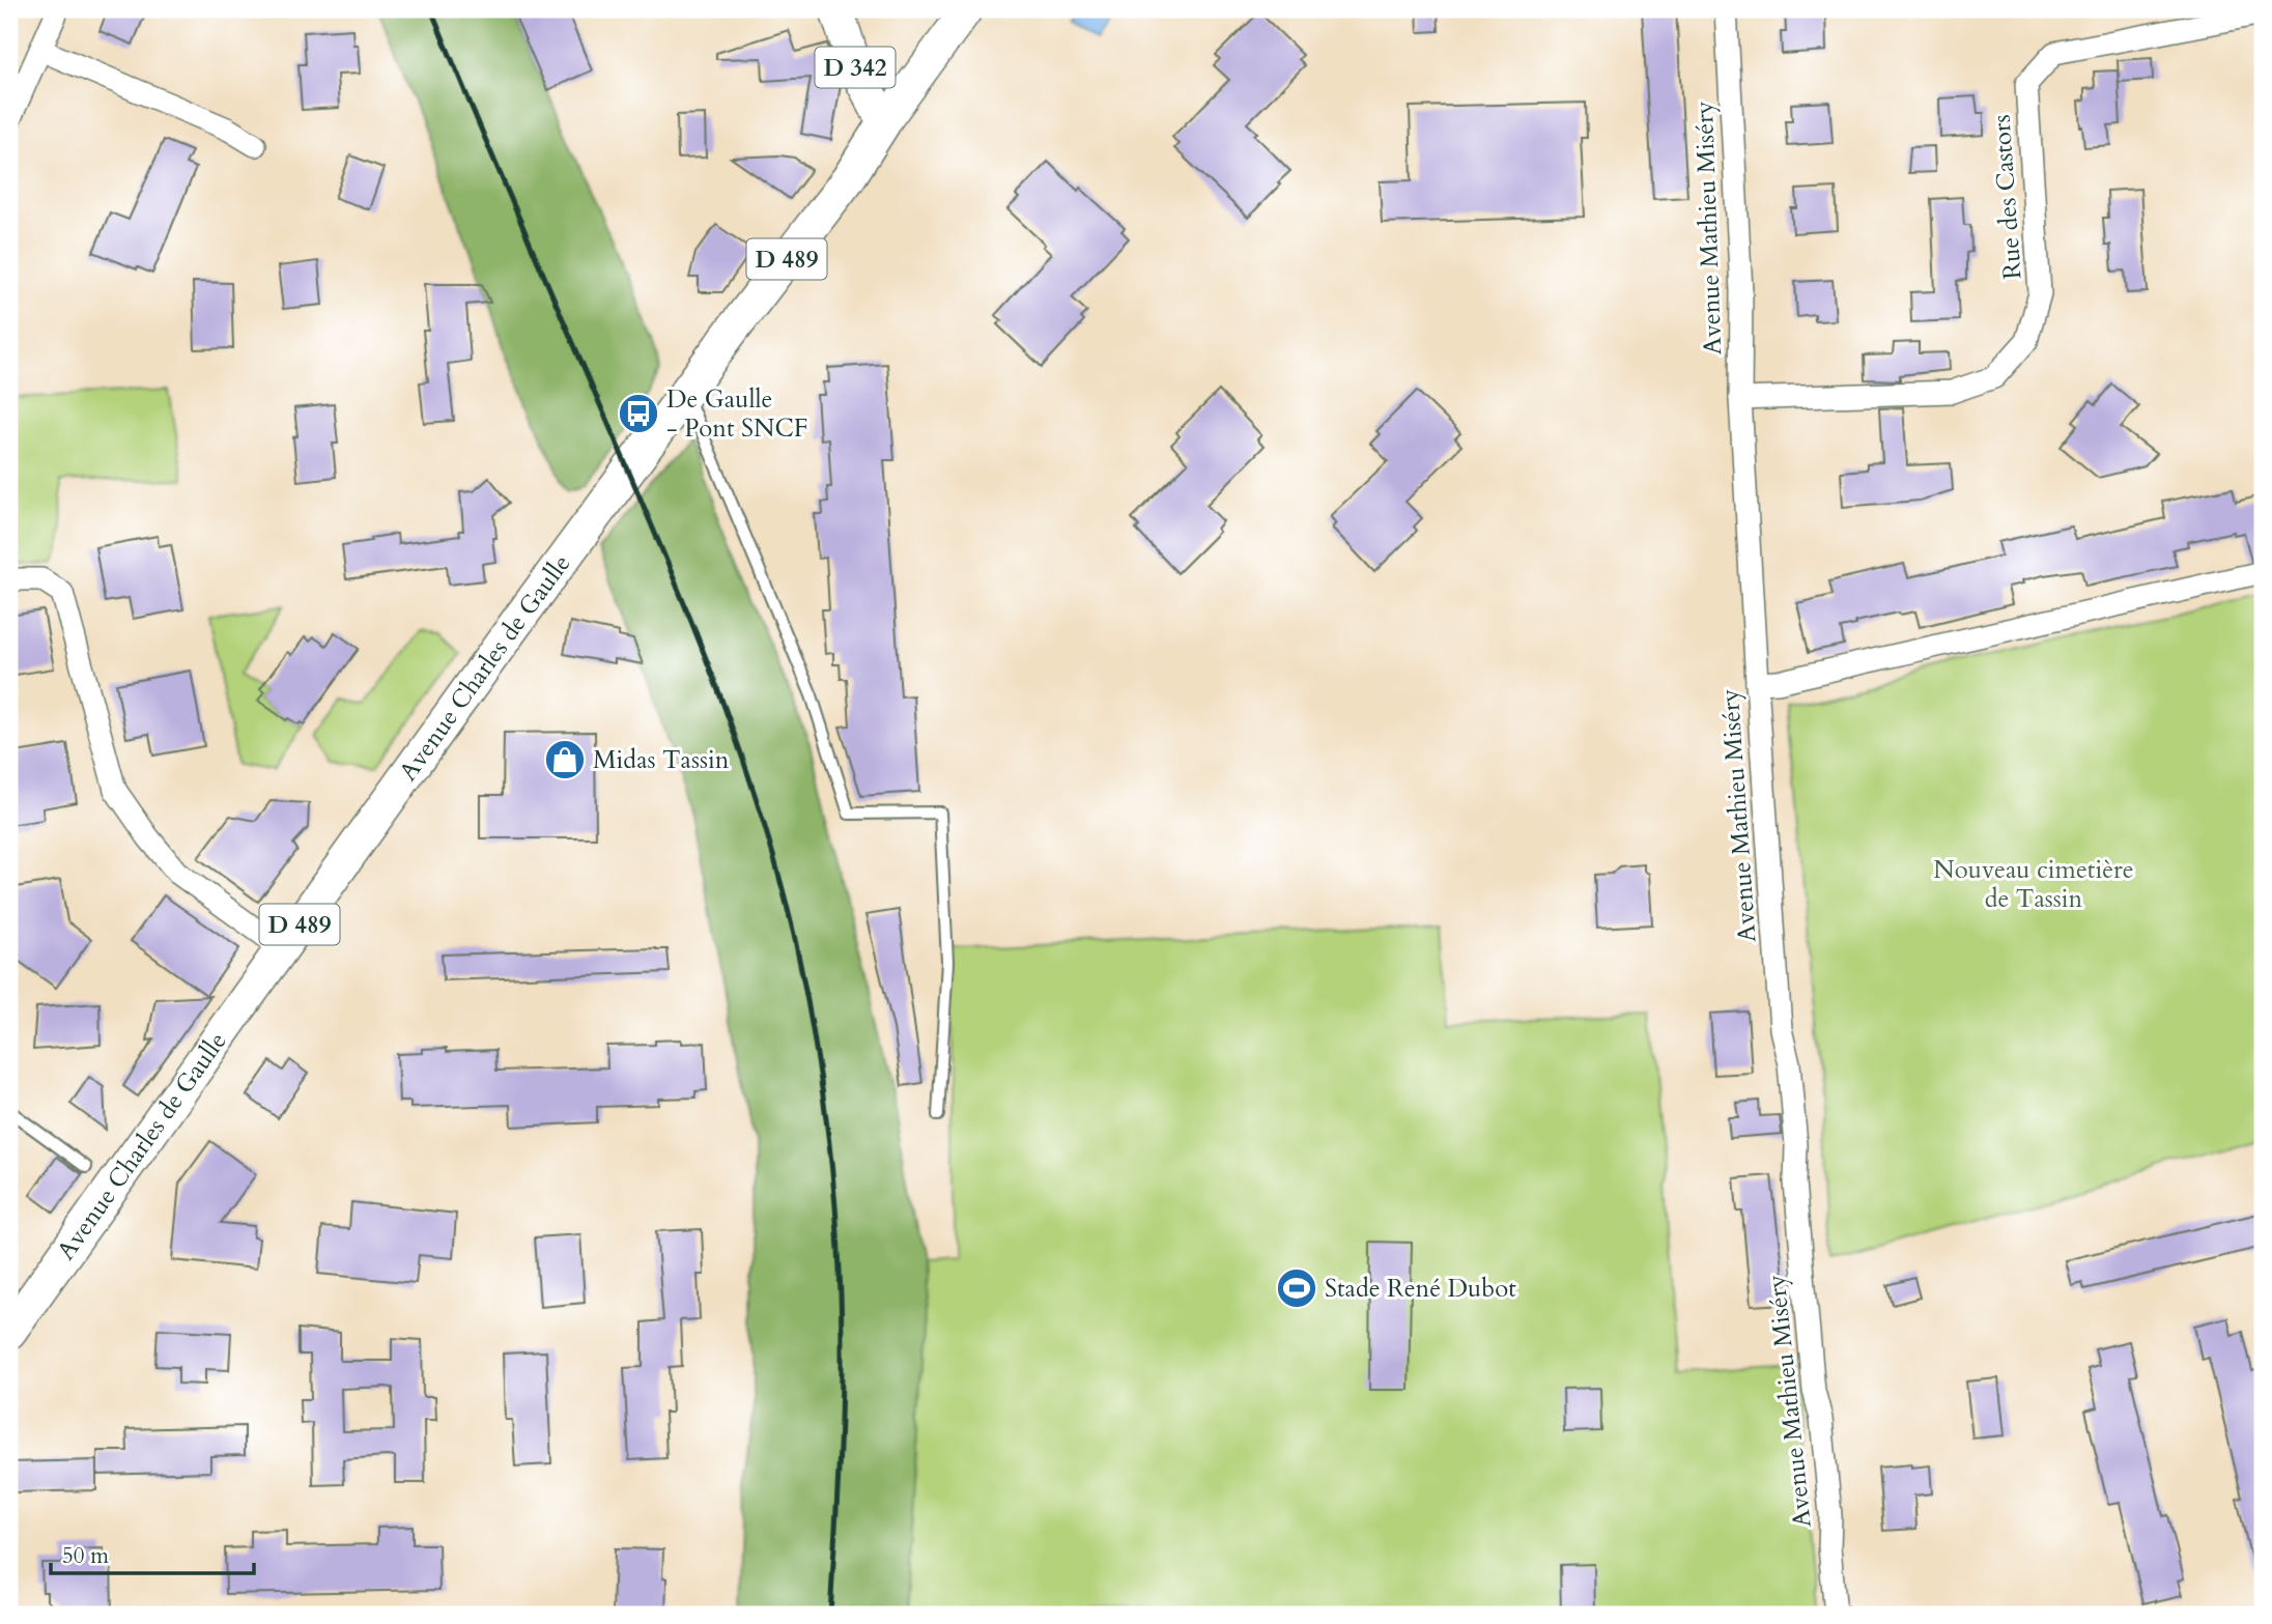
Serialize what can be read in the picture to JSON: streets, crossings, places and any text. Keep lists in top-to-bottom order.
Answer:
{
  "streets": {
    "main road": ["D 342", "D 489", "Avenue Charles de Gaulle"],
    "street": ["Rue des Castors", "Avenue Mathieu Miséry"]
  },
  "crossings": [
    ["D 342", "Avenue Charles de Gaulle"],
    ["Rue des Castors", "Avenue Mathieu Miséry"]
  ],
  "parks": ["Nouveau cimetière de Tassin"],
  "places": {
    "bus stop": ["De Gaulle - Pont SNCF"],
    "shop": ["Midas Tassin"],
    "sports": ["Stade René Dubot"]
  },
  "scale_bar": "50 m"
}
